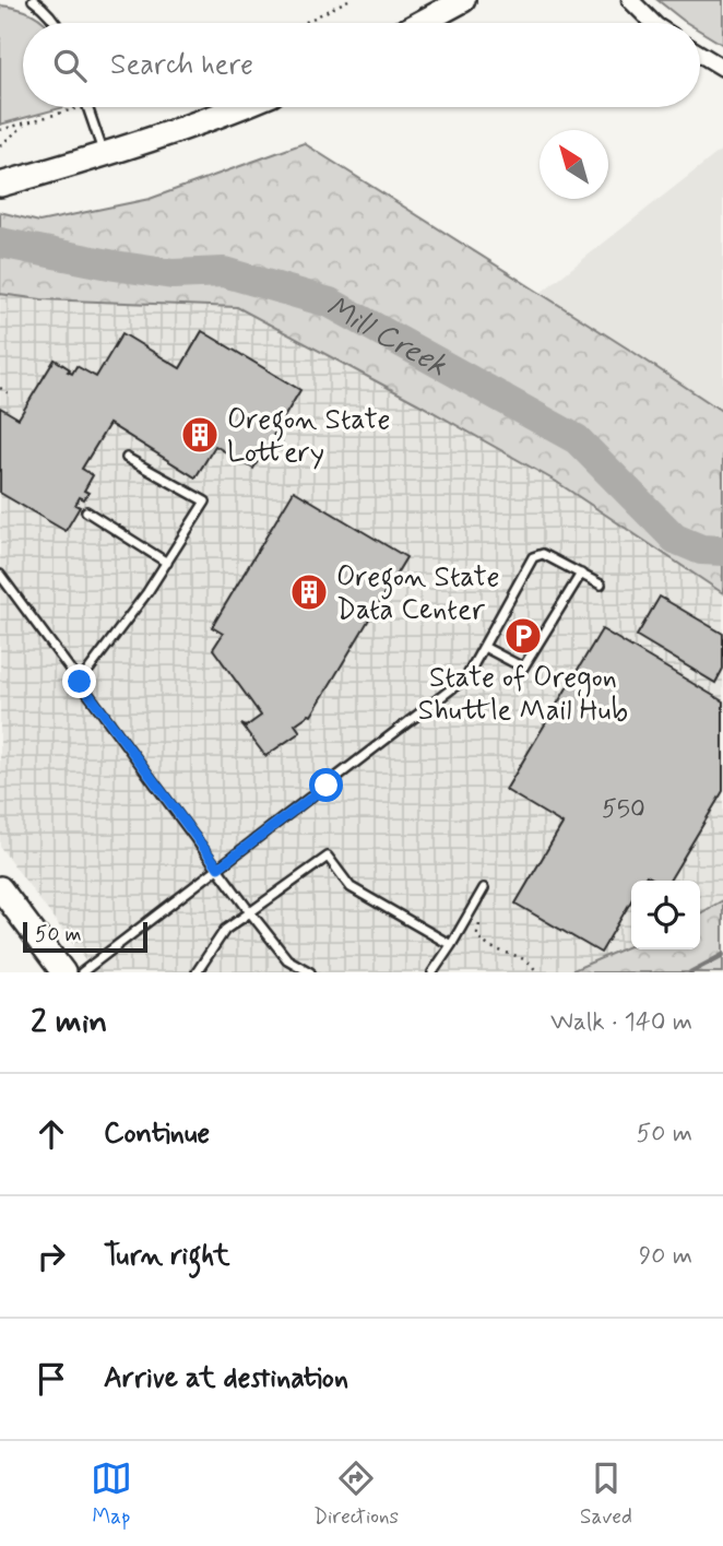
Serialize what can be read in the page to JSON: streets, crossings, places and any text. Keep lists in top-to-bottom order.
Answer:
{
  "water": ["Mill Creek"],
  "places": {
    "building": ["Oregon State Lottery", "Oregon State Data Center"],
    "parking": ["State of Oregon Shuttle Mail Hub"]
  },
  "house_numbers": ["550"],
  "scale_bar": "50 m",
  "north": "top left",
  "page": {
    "search": "Search here",
    "scale": "50 m",
    "heading": ["2 min", "Walk · 140 m"],
    "list": [
      ["Continue", "50 m"],
      ["Turn right", "90 m"],
      "Arrive at destination"
    ],
    "nav": ["Map", "Directions", "Saved"]
  }
}
